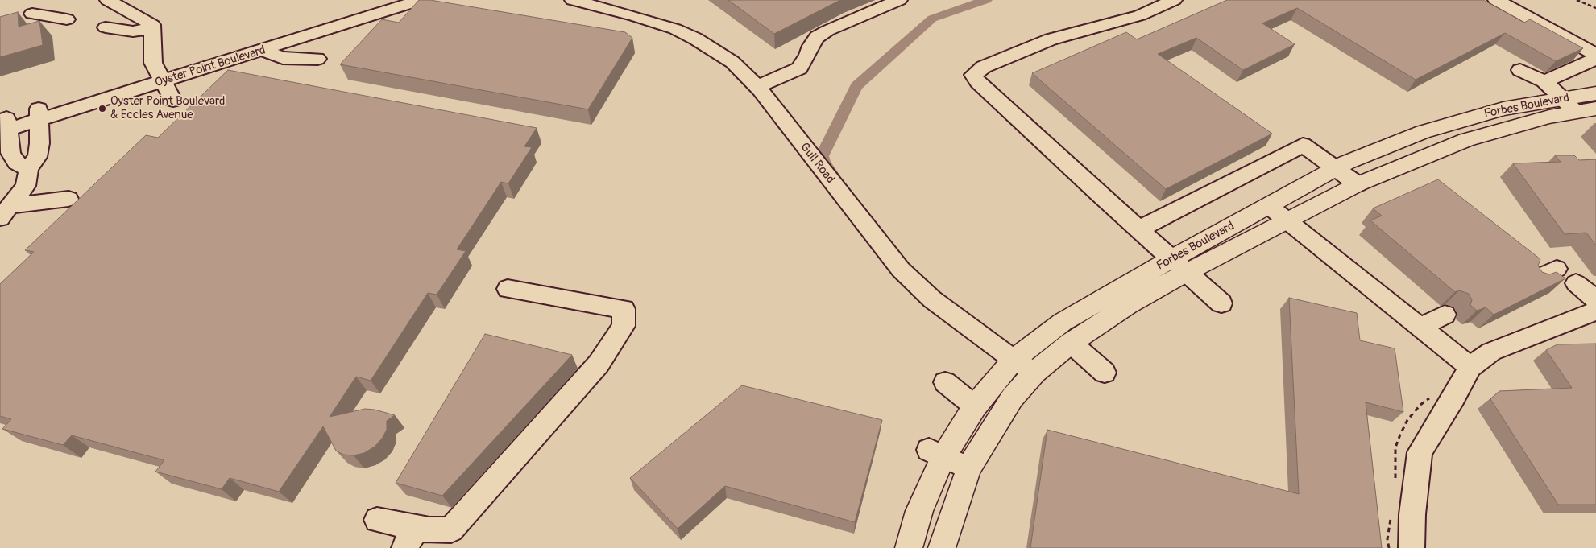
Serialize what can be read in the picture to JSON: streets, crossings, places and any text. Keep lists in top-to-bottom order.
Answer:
{
  "streets": {
    "main road": ["Forbes Boulevard"],
    "street": ["Oyster Point Boulevard", "Gull Road"]
  },
  "crossings": [
    ["Forbes Boulevard", "Gull Road"]
  ],
  "places": ["Oyster Point Boulevard & Eccles Avenue"]
}
